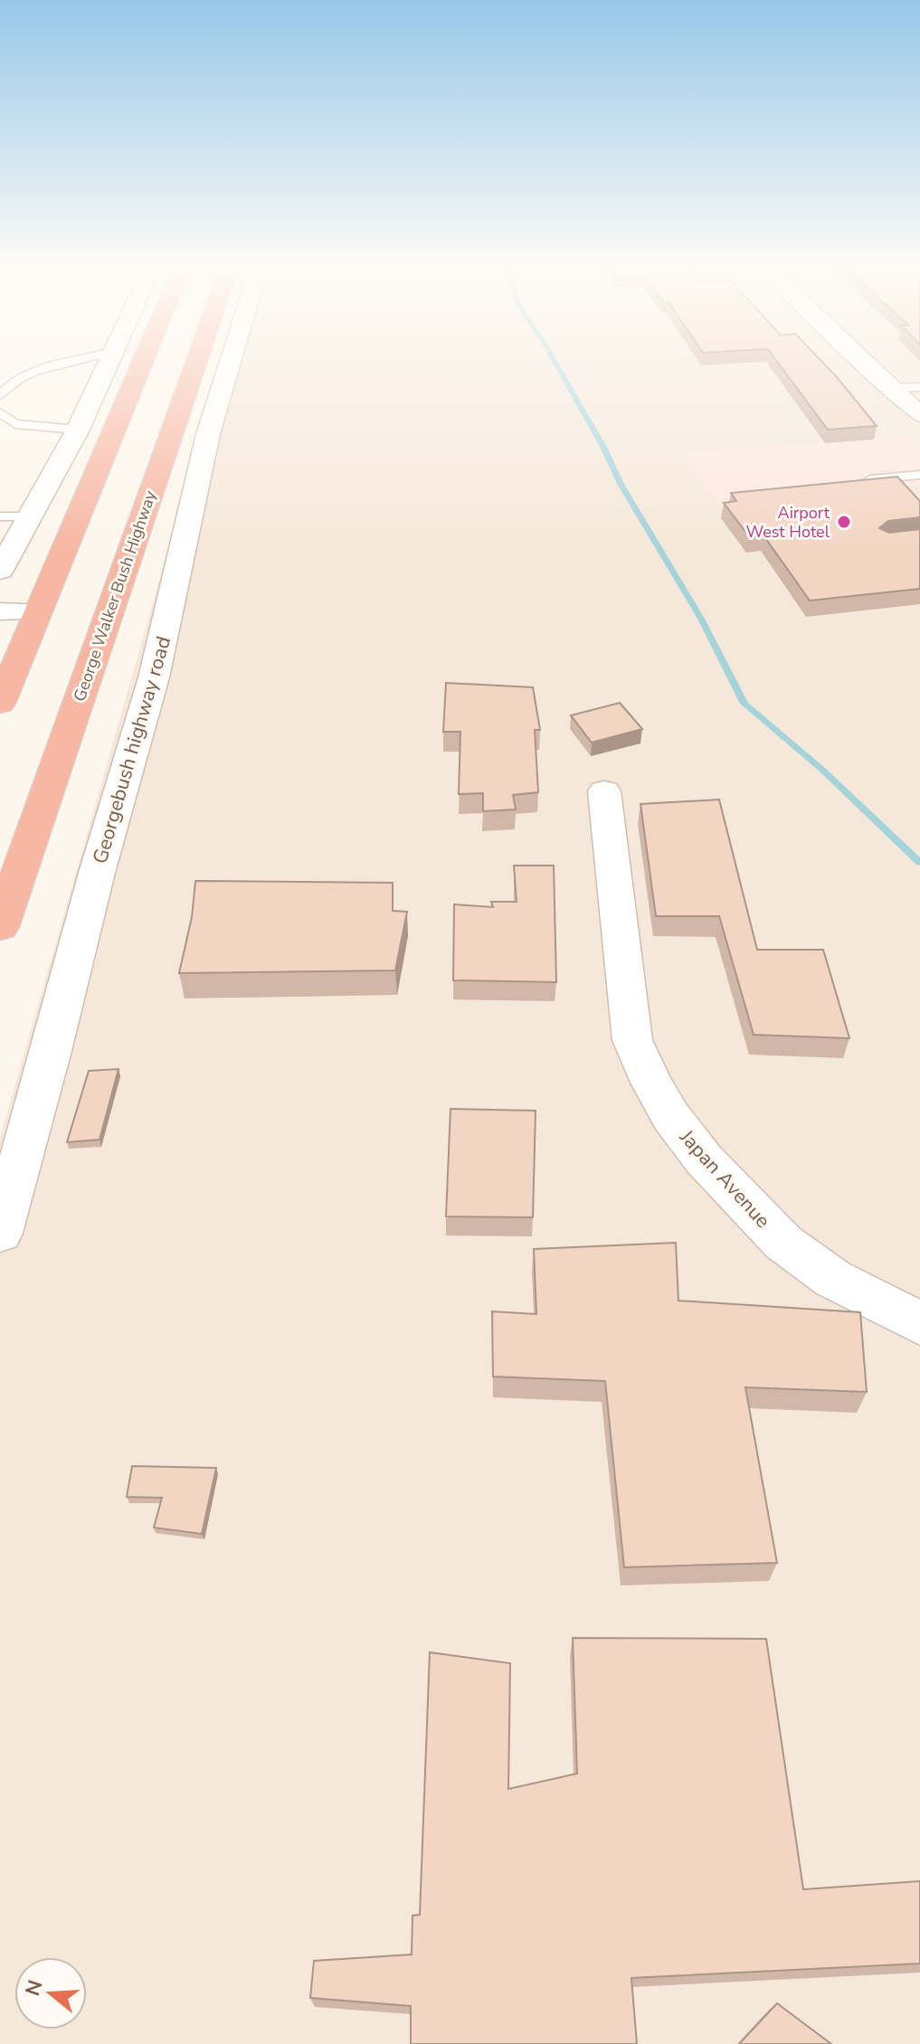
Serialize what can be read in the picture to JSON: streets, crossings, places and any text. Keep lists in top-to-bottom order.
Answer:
{
  "streets": {
    "highway": ["George Walker Bush Highway"],
    "street": ["Georgebush highway road", "Japan Avenue"]
  },
  "places": ["Airport West Hotel"],
  "north": "left"
}
